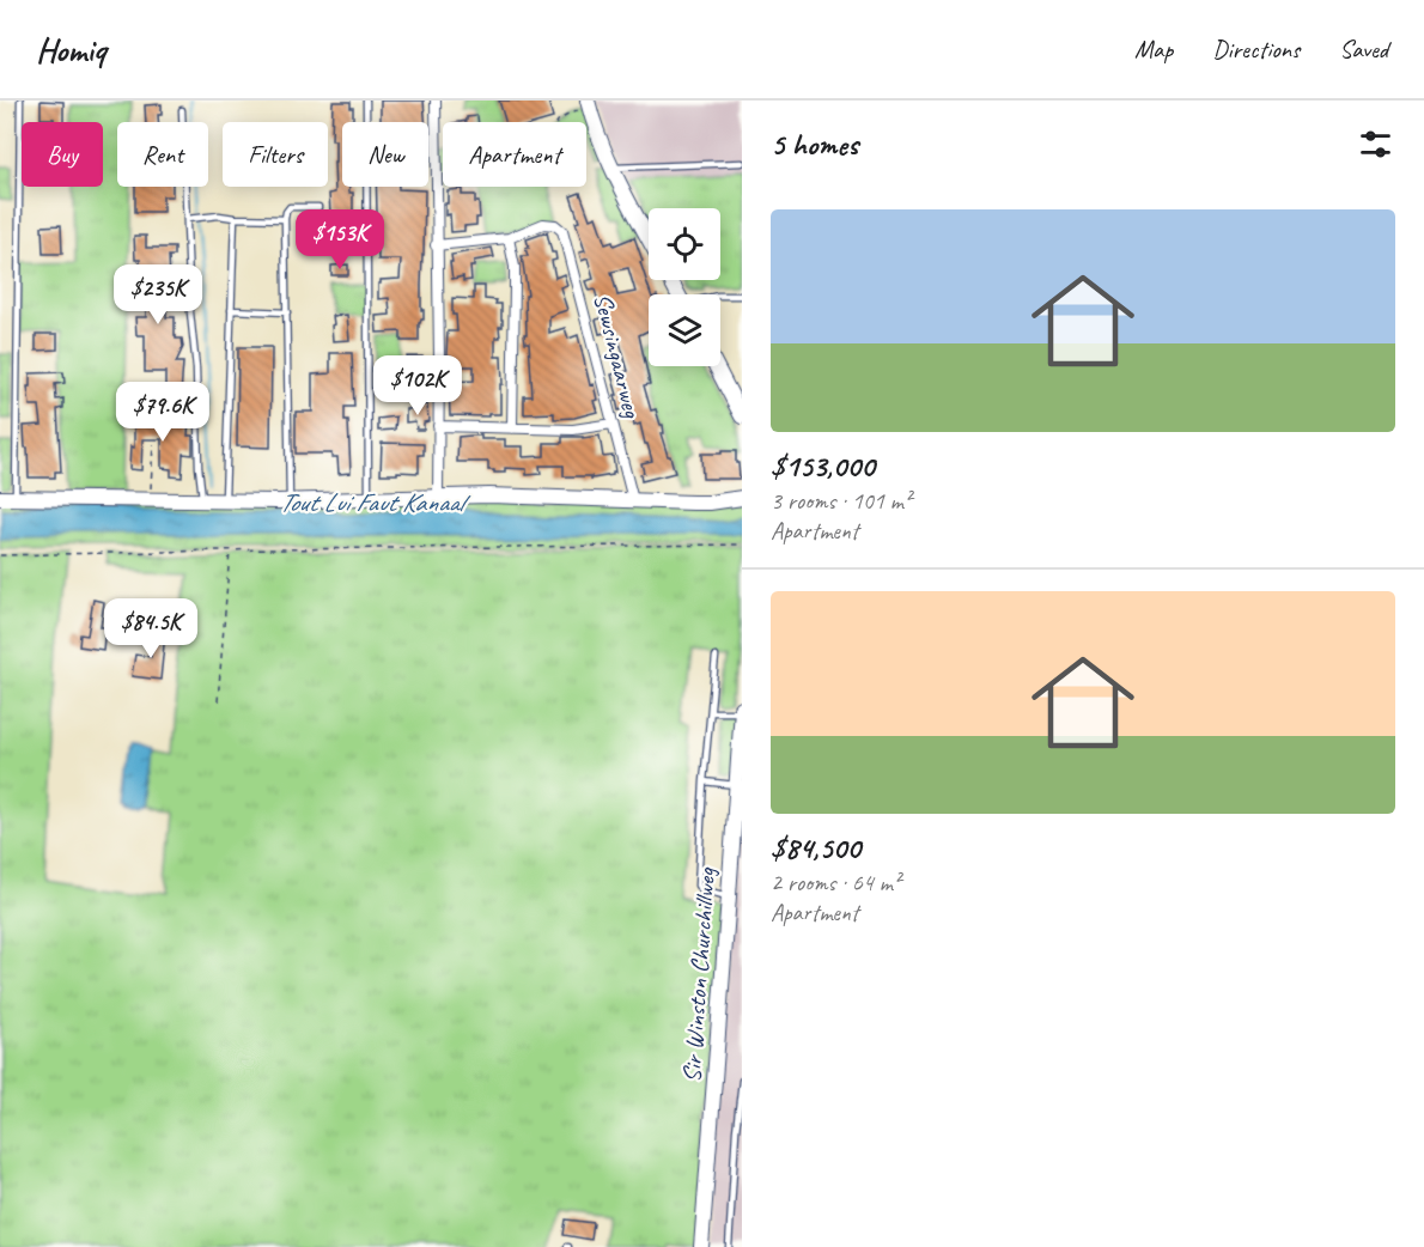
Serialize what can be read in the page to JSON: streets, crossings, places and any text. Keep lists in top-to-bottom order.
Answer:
{
  "streets": {
    "street": ["Sewsingaarweg", "Sir Winston Churchillweg"]
  },
  "water": ["Tout Lui Faut Kanaal"],
  "page": {
    "header": "Homiq",
    "nav": ["Map", "Directions", "Saved"],
    "heading": "5 homes",
    "chip": [
      "Buy",
      "Rent",
      "Filters",
      "New",
      "Apartment"
    ],
    "list": [
      {
        "name": "$153,000",
        "note": "3 rooms · 101 m² · Apartment"
      },
      {
        "name": "$84,500",
        "note": "2 rooms · 64 m² · Apartment"
      }
    ],
    "price": [
      "$153K",
      "$235K",
      "$102K",
      "$79.6K",
      "$84.5K"
    ]
  }
}
